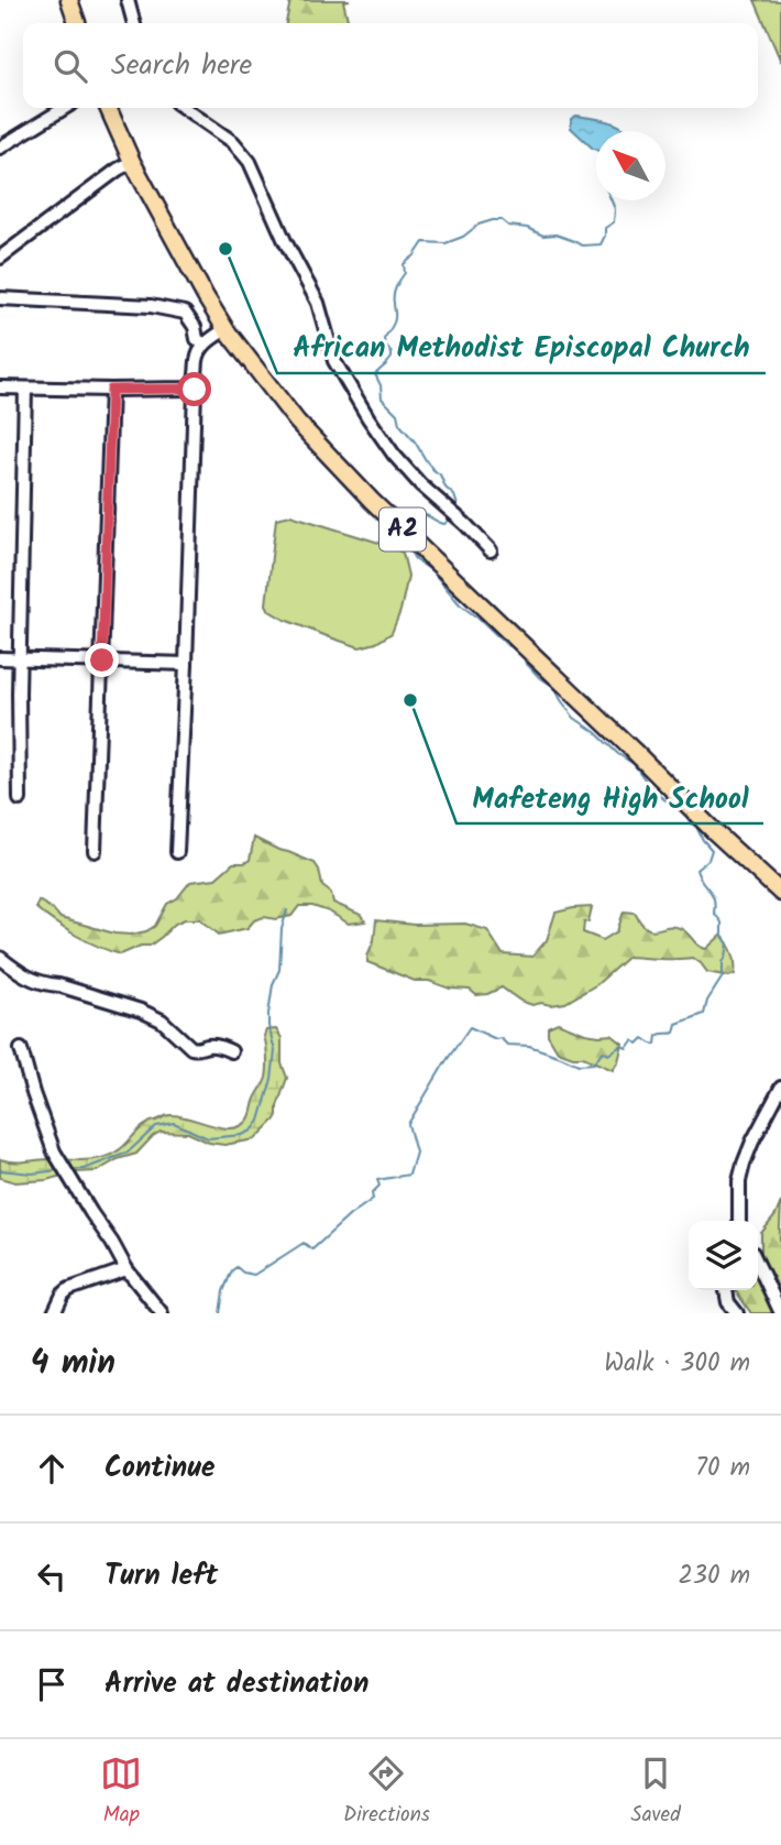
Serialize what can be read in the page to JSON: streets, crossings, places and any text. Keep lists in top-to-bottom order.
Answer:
{
  "streets": {
    "main road": ["A2"]
  },
  "places": ["African Methodist Episcopal Church", "Mafeteng High School"],
  "north": "top left",
  "page": {
    "search": "Search here",
    "heading": ["4 min", "Walk · 300 m"],
    "list": [
      ["Continue", "70 m"],
      ["Turn left", "230 m"],
      "Arrive at destination"
    ],
    "nav": ["Map", "Directions", "Saved"]
  }
}
